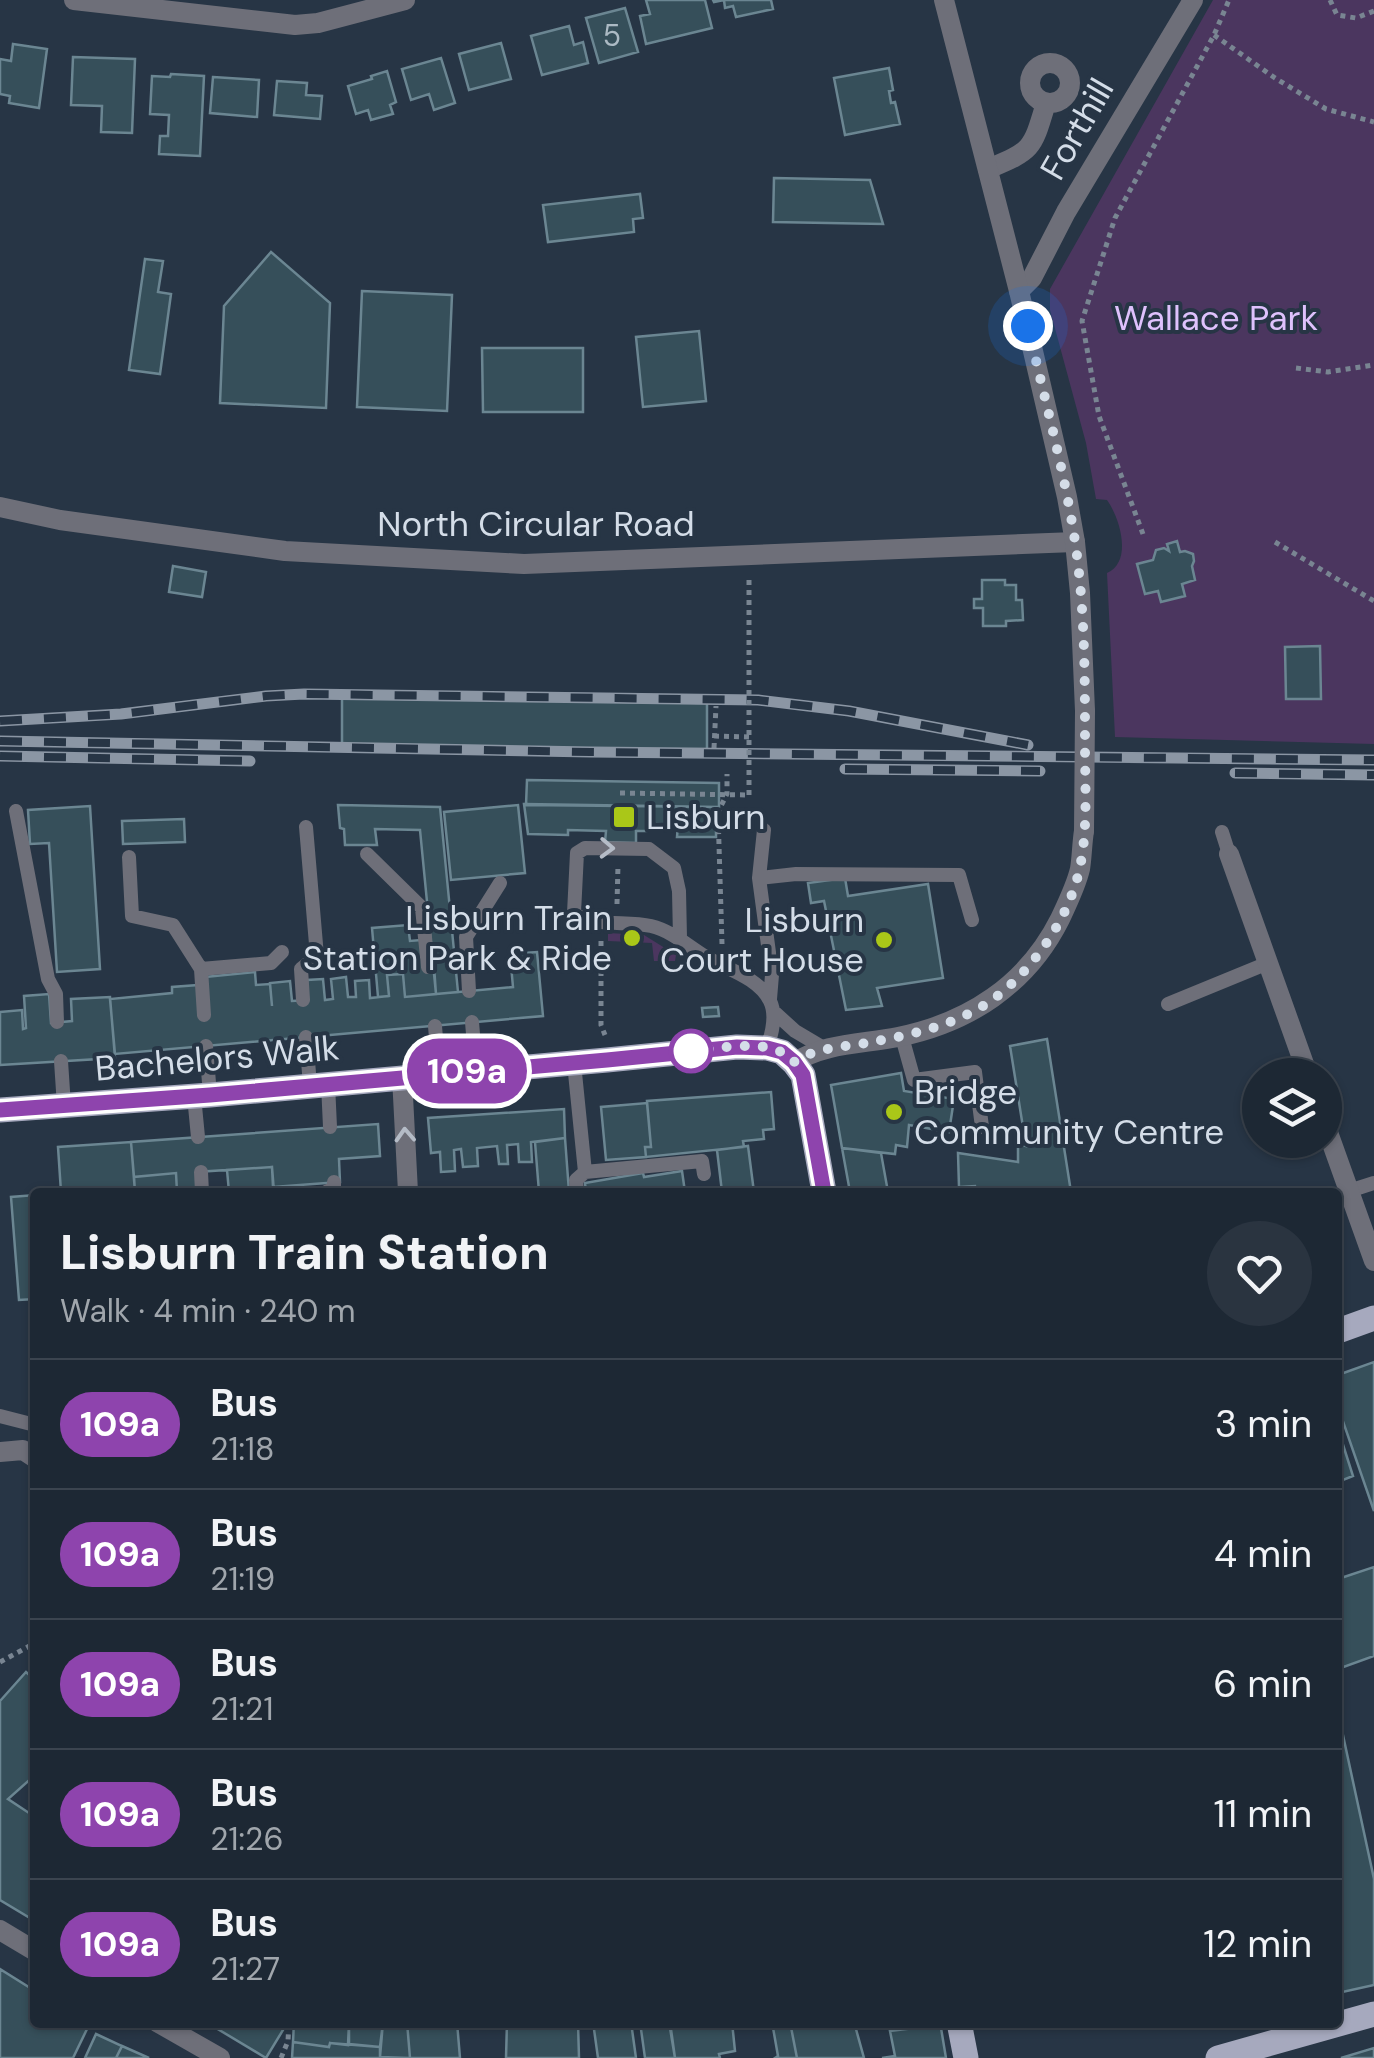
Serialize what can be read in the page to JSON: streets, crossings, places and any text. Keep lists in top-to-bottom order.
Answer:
{
  "streets": {
    "main road": ["Bachelors Walk"],
    "street": ["Forthill", "North Circular Road"]
  },
  "parks": ["Wallace Park"],
  "places": {
    "transit": ["Lisburn"],
    "other": ["Lisburn Train Station Park & Ride", "Lisburn Court House", "Bridge Community Centre"]
  },
  "lines": ["bus line 109a"],
  "house_numbers": ["5"],
  "page": {
    "on_map": "109a",
    "heading": ["Lisburn Train Station", "Walk · 4 min · 240 m"],
    "list": [
      {
        "mark": "109a",
        "name": "Bus",
        "note": "21:18",
        "value": "3 min"
      },
      {
        "mark": "109a",
        "name": "Bus",
        "note": "21:19",
        "value": "4 min"
      },
      {
        "mark": "109a",
        "name": "Bus",
        "note": "21:21",
        "value": "6 min"
      },
      {
        "mark": "109a",
        "name": "Bus",
        "note": "21:26",
        "value": "11 min"
      },
      {
        "mark": "109a",
        "name": "Bus",
        "note": "21:27",
        "value": "12 min"
      }
    ]
  }
}
